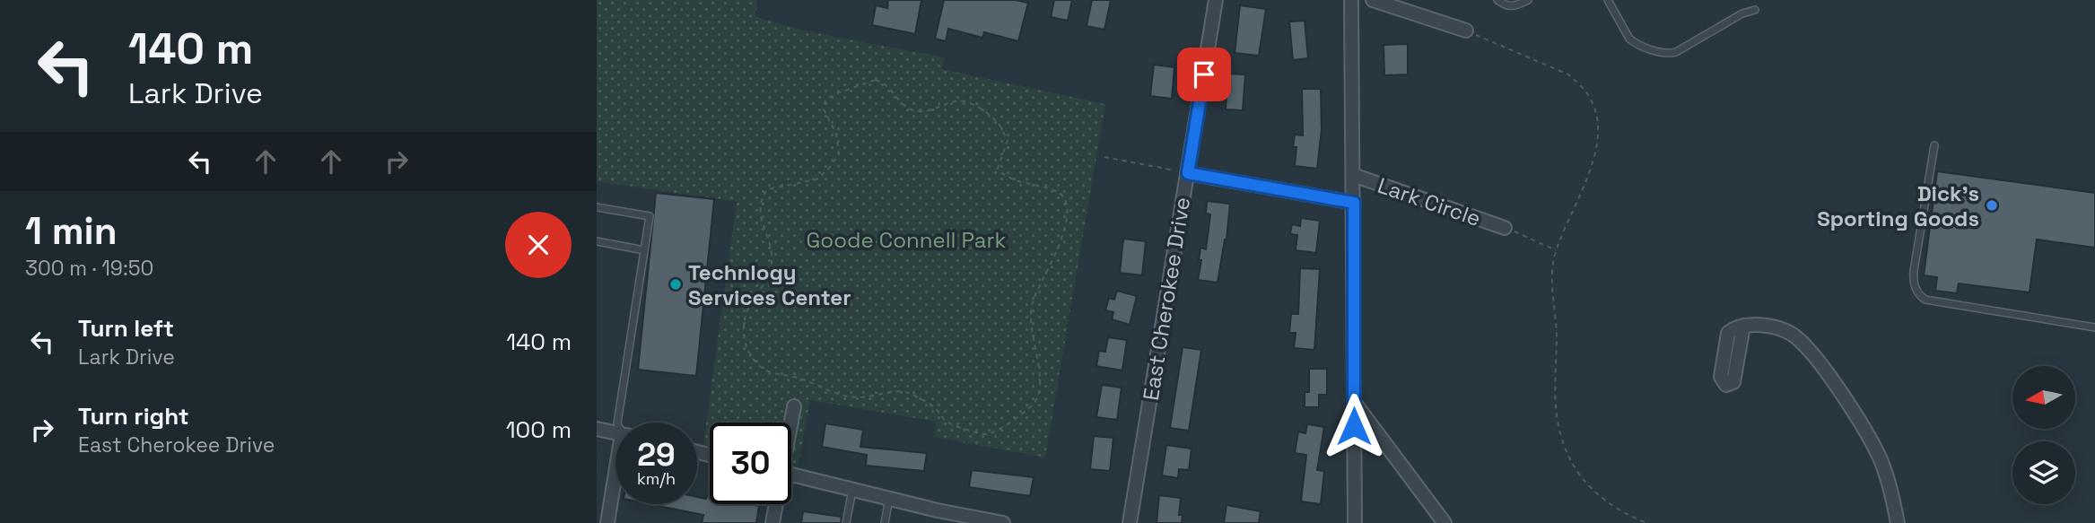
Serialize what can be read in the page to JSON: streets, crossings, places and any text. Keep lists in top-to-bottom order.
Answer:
{
  "streets": {
    "street": ["Lark Circle", "East Cherokee Drive"]
  },
  "parks": ["Goode Connell Park"],
  "places": ["Dick's Sporting Goods", "Technlogy Services Center"],
  "north": "left",
  "page": {
    "turn": ["140 m", "Lark Drive"],
    "heading": ["1 min", "300 m · 19:50"],
    "list": [
      {
        "name": "Turn left",
        "note": "Lark Drive",
        "value": "140 m"
      },
      {
        "name": "Turn right",
        "note": "East Cherokee Drive",
        "value": "100 m"
      }
    ],
    "speed": "29 km/h",
    "limit": "30"
  }
}
